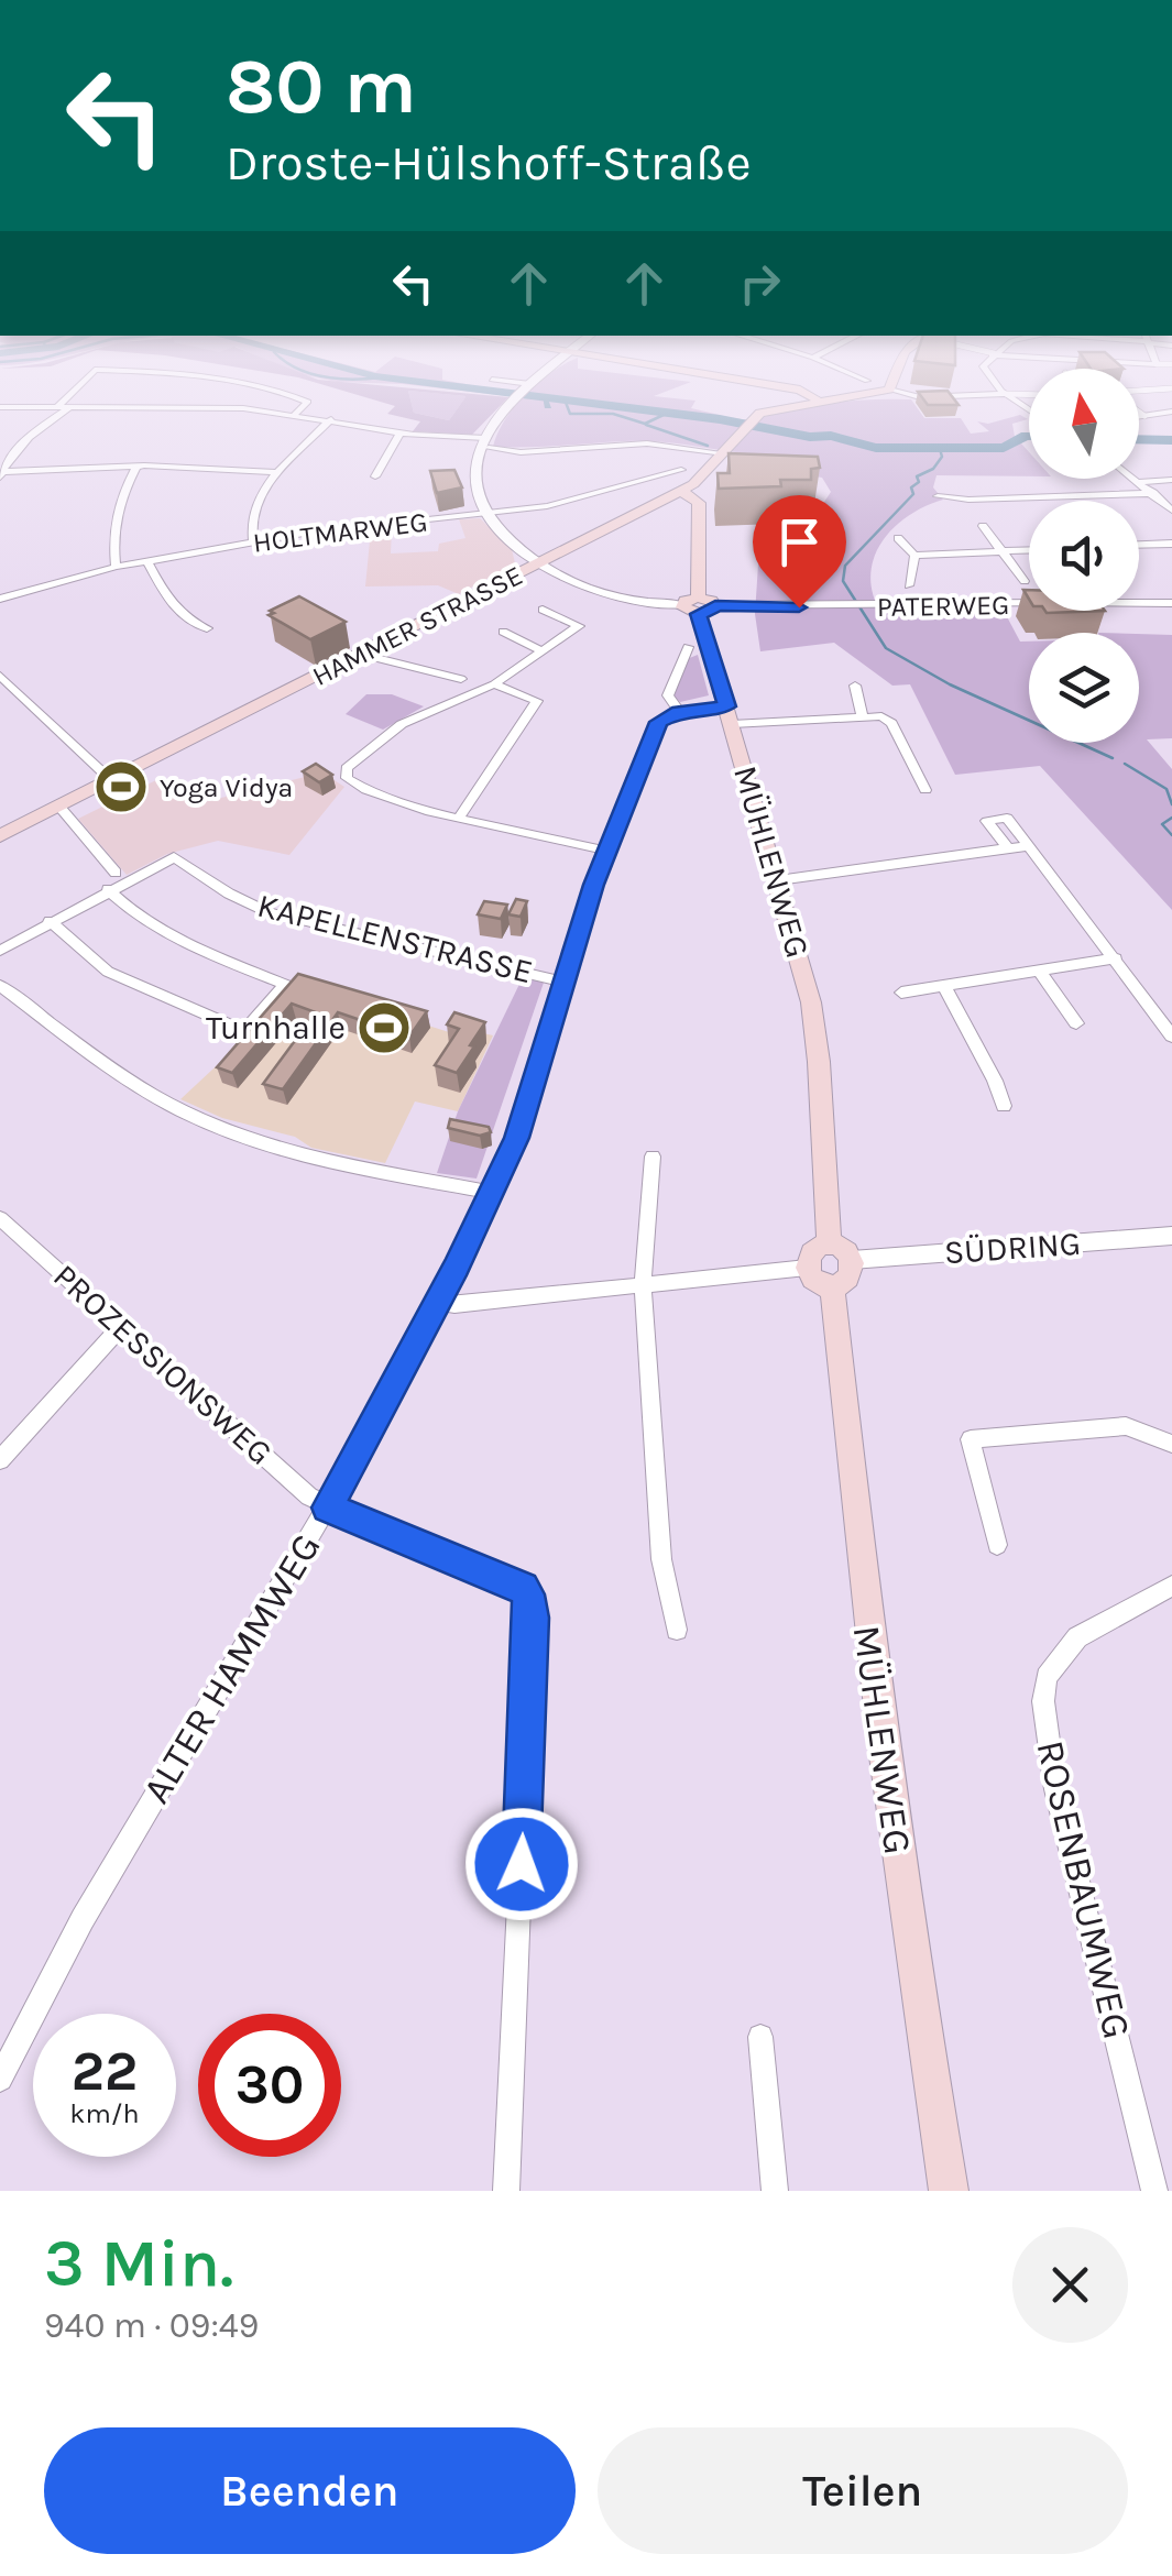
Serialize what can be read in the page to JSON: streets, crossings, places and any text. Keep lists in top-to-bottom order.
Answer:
{
  "streets": {
    "main road": ["HAMMER STRASSE", "MÜHLENWEG"],
    "street": [
      "HOLTMARWEG",
      "PATERWEG",
      "KAPELLENSTRASSE",
      "SÜDRING",
      "PROZESSIONSWEG",
      "ALTER HAMMWEG",
      "ROSENBAUMWEG"
    ]
  },
  "crossings": [
    ["HAMMER STRASSE", "MÜHLENWEG"],
    ["MÜHLENWEG", "SÜDRING"],
    ["KAPELLENSTRASSE", "ALTER HAMMWEG"],
    ["PROZESSIONSWEG", "ALTER HAMMWEG"]
  ],
  "places": {
    "sports": ["Yoga Vidya", "Turnhalle"]
  },
  "north": "top",
  "page": {
    "turn": ["80 m", "Droste-Hülshoff-Straße"],
    "speed": "22 km/h",
    "limit": "30",
    "heading": ["3 Min.", "940 m · 09:49"],
    "buttons": ["Beenden", "Teilen"]
  }
}
